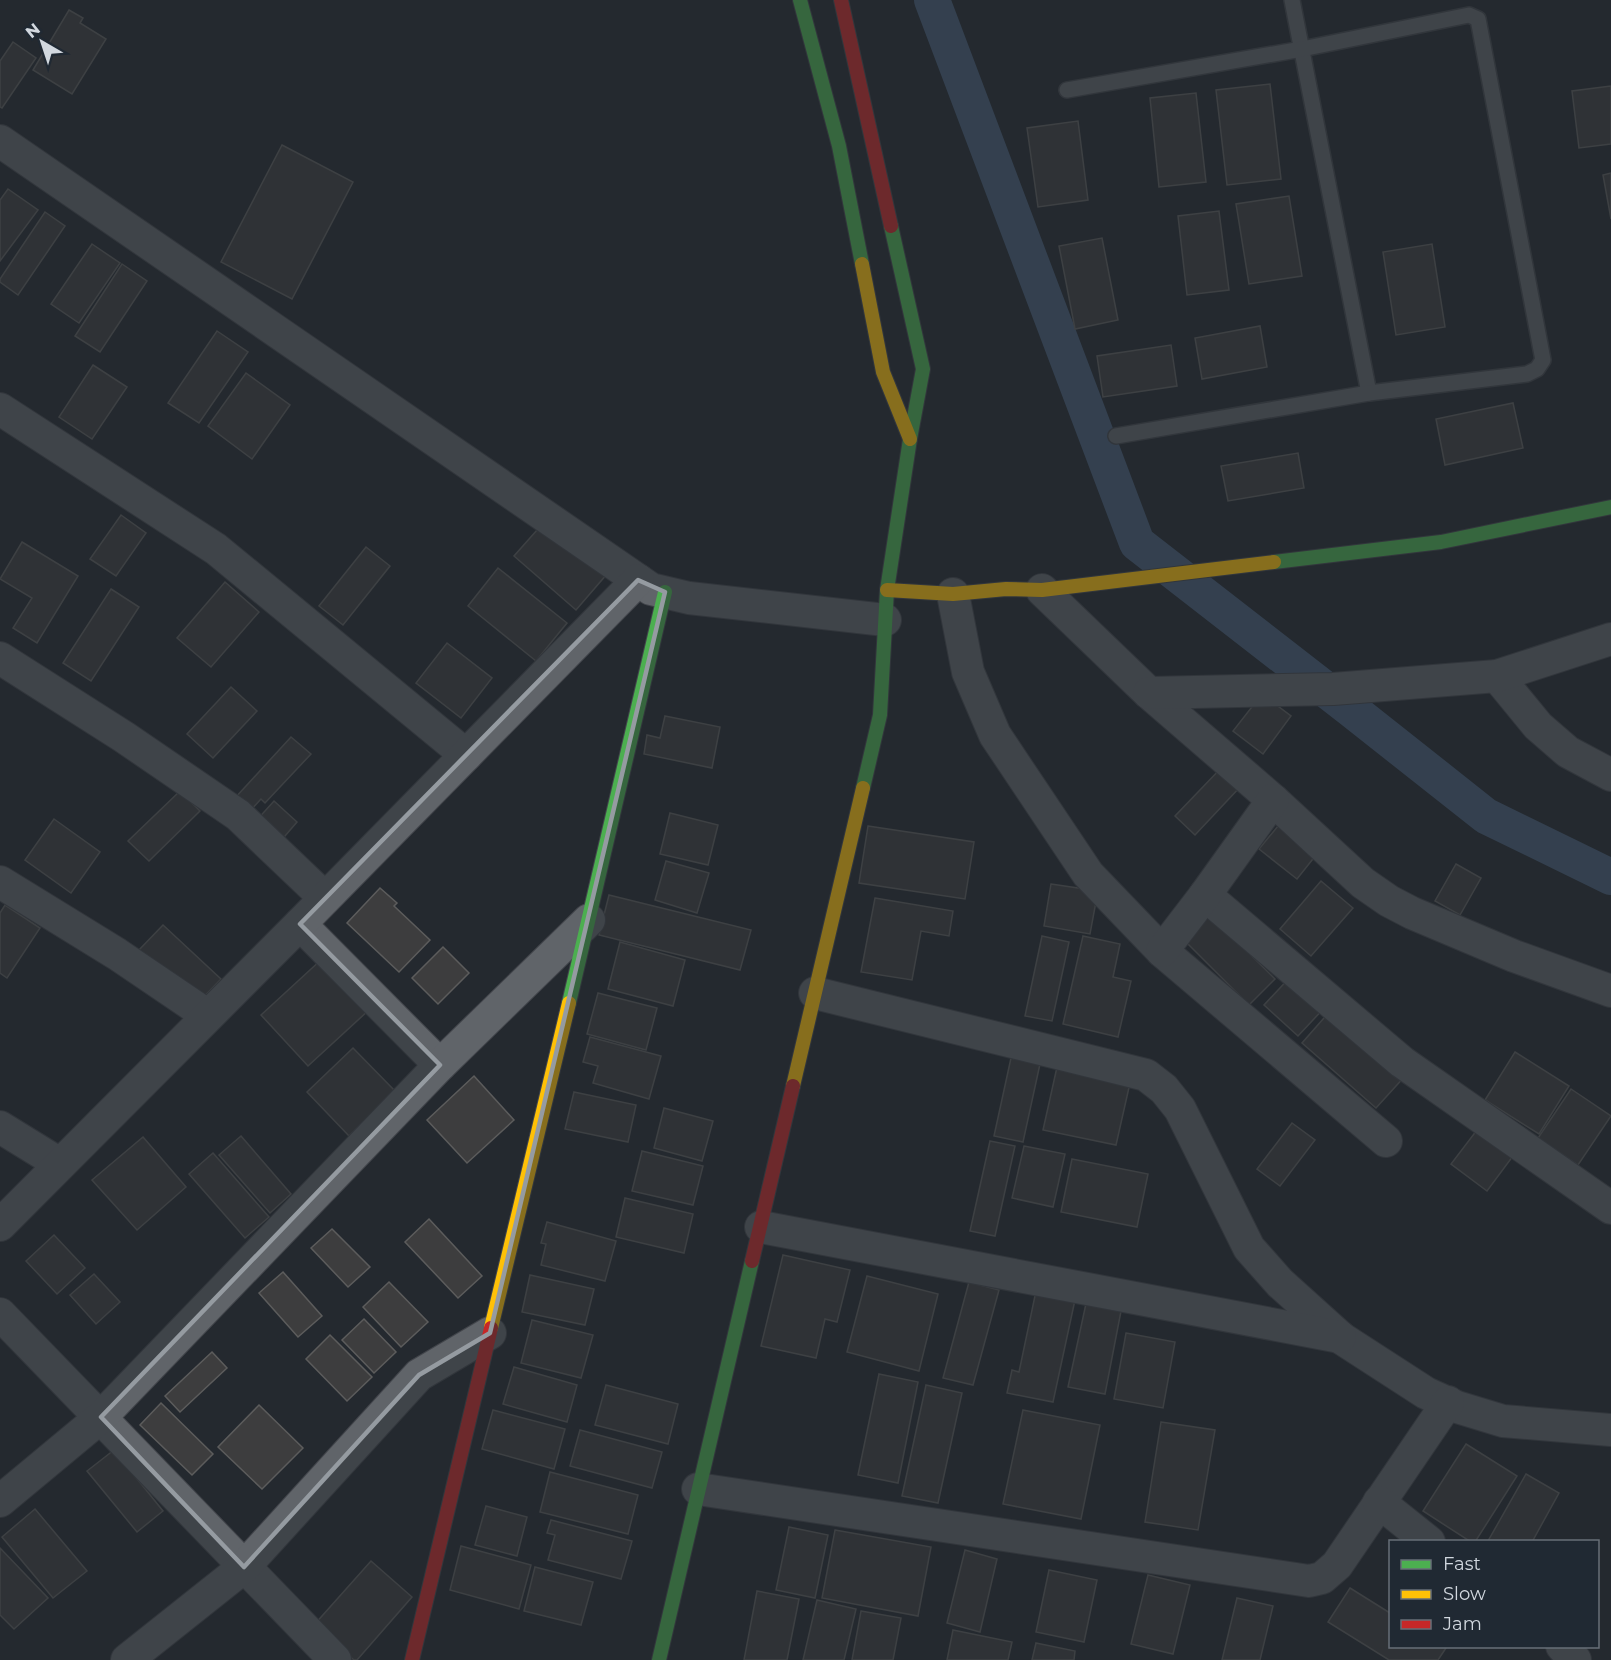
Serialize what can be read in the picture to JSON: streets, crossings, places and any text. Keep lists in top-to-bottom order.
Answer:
{
  "legend": ["Fast", "Slow", "Jam"],
  "north": "top left"
}
